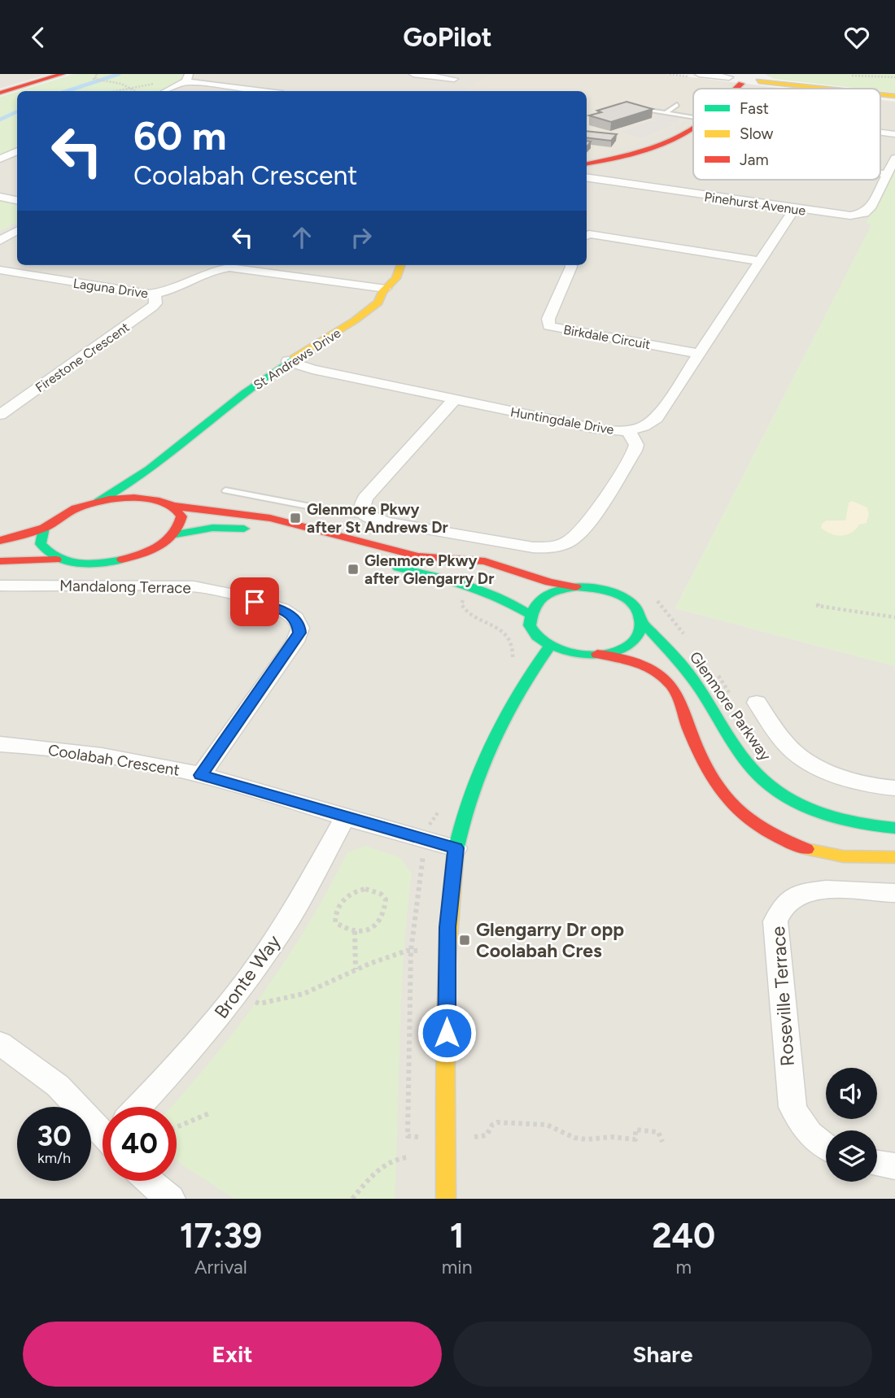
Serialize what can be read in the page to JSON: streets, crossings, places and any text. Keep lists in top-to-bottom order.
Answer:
{
  "streets": {
    "street": [
      "Pinehurst Avenue",
      "Laguna Drive",
      "Birkdale Circuit",
      "Firestone Crescent",
      "St Andrews Drive",
      "Huntingdale Drive",
      "Mandalong Terrace",
      "Glenmore Parkway",
      "Coolabah Crescent",
      "Bronte Way",
      "Roseville Terrace"
    ]
  },
  "crossings": [
    ["Pinehurst Avenue", "Huntingdale Drive"],
    ["Laguna Drive", "Firestone Crescent"],
    ["Laguna Drive", "St Andrews Drive"],
    ["Birkdale Circuit", "Huntingdale Drive"],
    ["St Andrews Drive", "Huntingdale Drive"],
    ["Mandalong Terrace", "Coolabah Crescent"],
    ["Coolabah Crescent", "Bronte Way"]
  ],
  "places": {
    "transit": ["Glenmore Pkwy after St Andrews Dr", "Glenmore Pkwy after Glengarry Dr", "Glengarry Dr opp Coolabah Cres"]
  },
  "legend": ["Fast", "Slow", "Jam"],
  "page": {
    "header": "GoPilot",
    "turn": ["60 m", "Coolabah Crescent"],
    "speed": "30 km/h",
    "limit": "40",
    "eta": [
      "17:39",
      "Arrival",
      "1",
      "min",
      "240",
      "m"
    ],
    "buttons": ["Exit", "Share"]
  }
}
